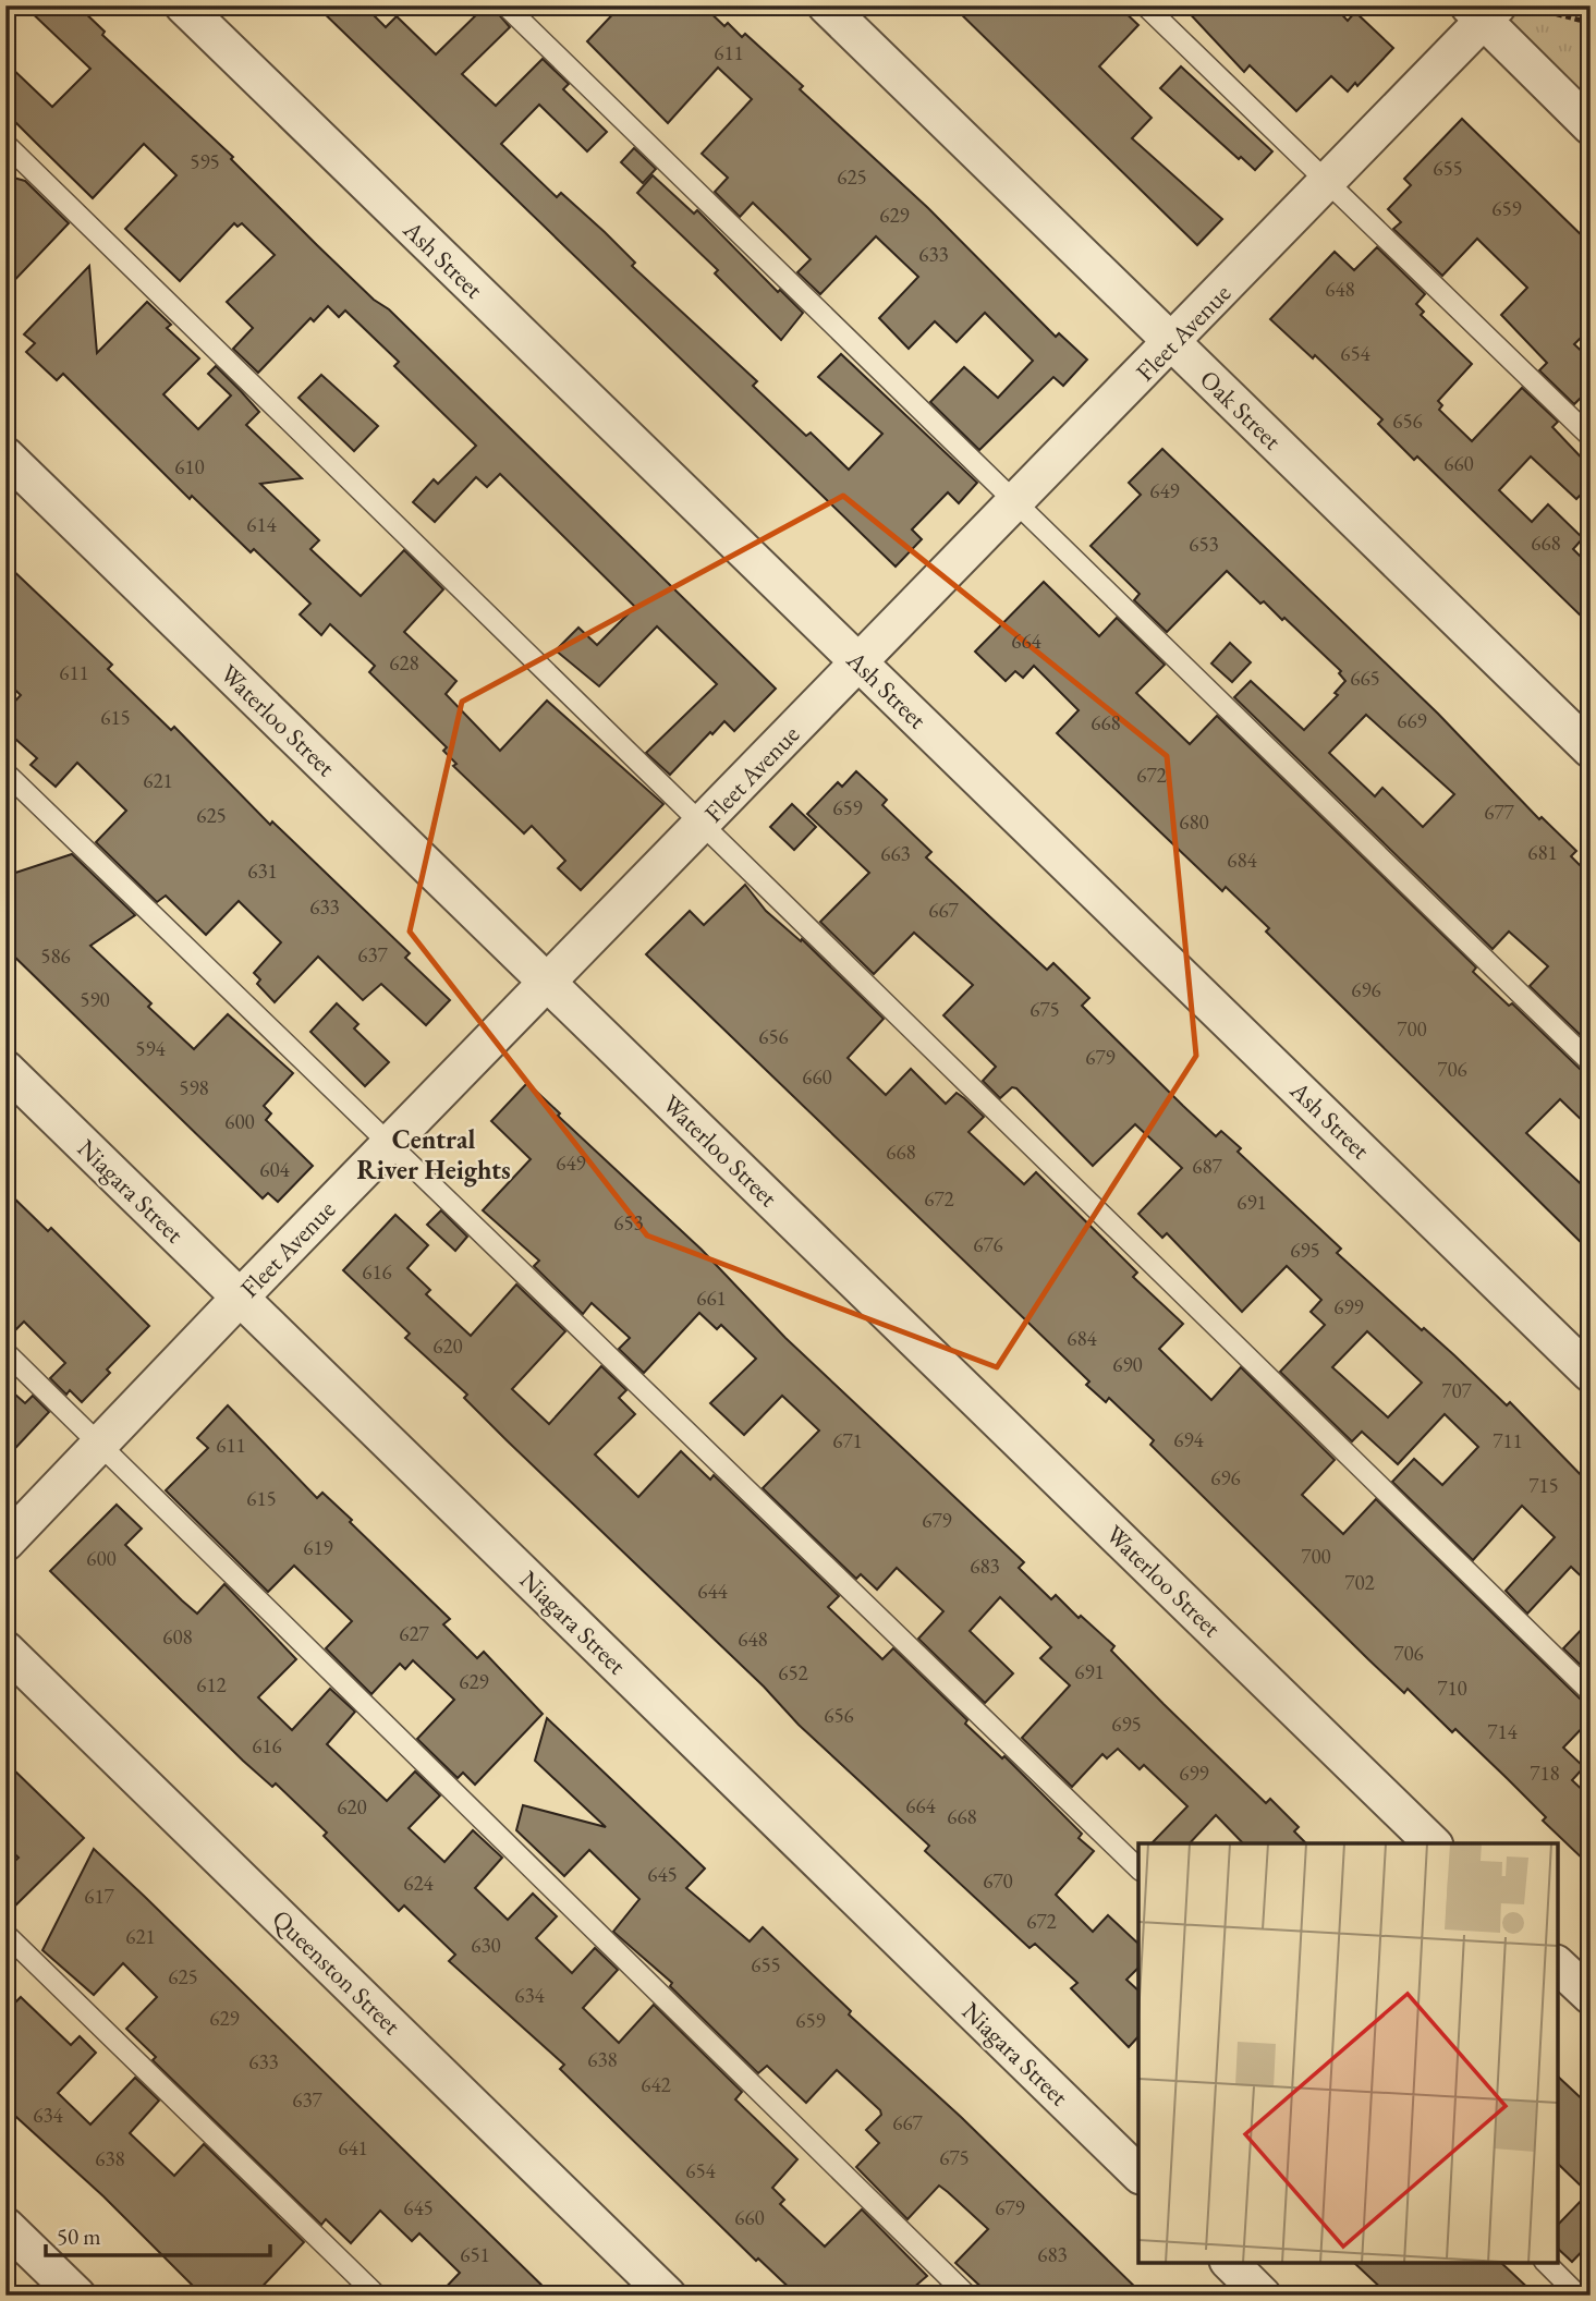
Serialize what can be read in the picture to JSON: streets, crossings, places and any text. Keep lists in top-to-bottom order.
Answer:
{
  "streets": {
    "street": [
      "Ash Street",
      "Fleet Avenue",
      "Oak Street",
      "Waterloo Street",
      "Niagara Street",
      "Queenston Street"
    ]
  },
  "crossings": [
    ["Ash Street", "Fleet Avenue"],
    ["Fleet Avenue", "Oak Street"],
    ["Fleet Avenue", "Waterloo Street"],
    ["Fleet Avenue", "Niagara Street"]
  ],
  "districts": ["Central River Heights"],
  "house_numbers": [
    "611",
    "595",
    "655",
    "625",
    "659",
    "629",
    "633",
    "648",
    "654",
    "656",
    "660",
    "610",
    "649",
    "614",
    "668",
    "653",
    "664",
    "628",
    "611",
    "665",
    "615",
    "669",
    "668",
    "672",
    "621",
    "659",
    "677",
    "625",
    "680",
    "681",
    "663",
    "684",
    "631",
    "633",
    "667",
    "637",
    "586",
    "696",
    "590",
    "675",
    "700",
    "656",
    "594",
    "679",
    "706",
    "660",
    "598",
    "600",
    "668",
    "649",
    "687",
    "604",
    "672",
    "691",
    "653",
    "676",
    "695",
    "616",
    "661",
    "699",
    "684",
    "620",
    "690",
    "707",
    "694",
    "671",
    "711",
    "611",
    "696",
    "715",
    "615",
    "679",
    "619",
    "700",
    "600",
    "683",
    "702",
    "644",
    "627",
    "608",
    "648",
    "706",
    "691",
    "652",
    "629",
    "612",
    "710",
    "656",
    "695",
    "714",
    "616",
    "699",
    "718",
    "664",
    "620",
    "668",
    "645",
    "670",
    "624",
    "617",
    "672",
    "621",
    "630",
    "655",
    "625",
    "634",
    "629",
    "659",
    "638",
    "633",
    "642",
    "637",
    "634",
    "667",
    "641",
    "675",
    "638",
    "654",
    "645",
    "679",
    "660",
    "651",
    "683"
  ],
  "scale_bar": "50 m"
}
